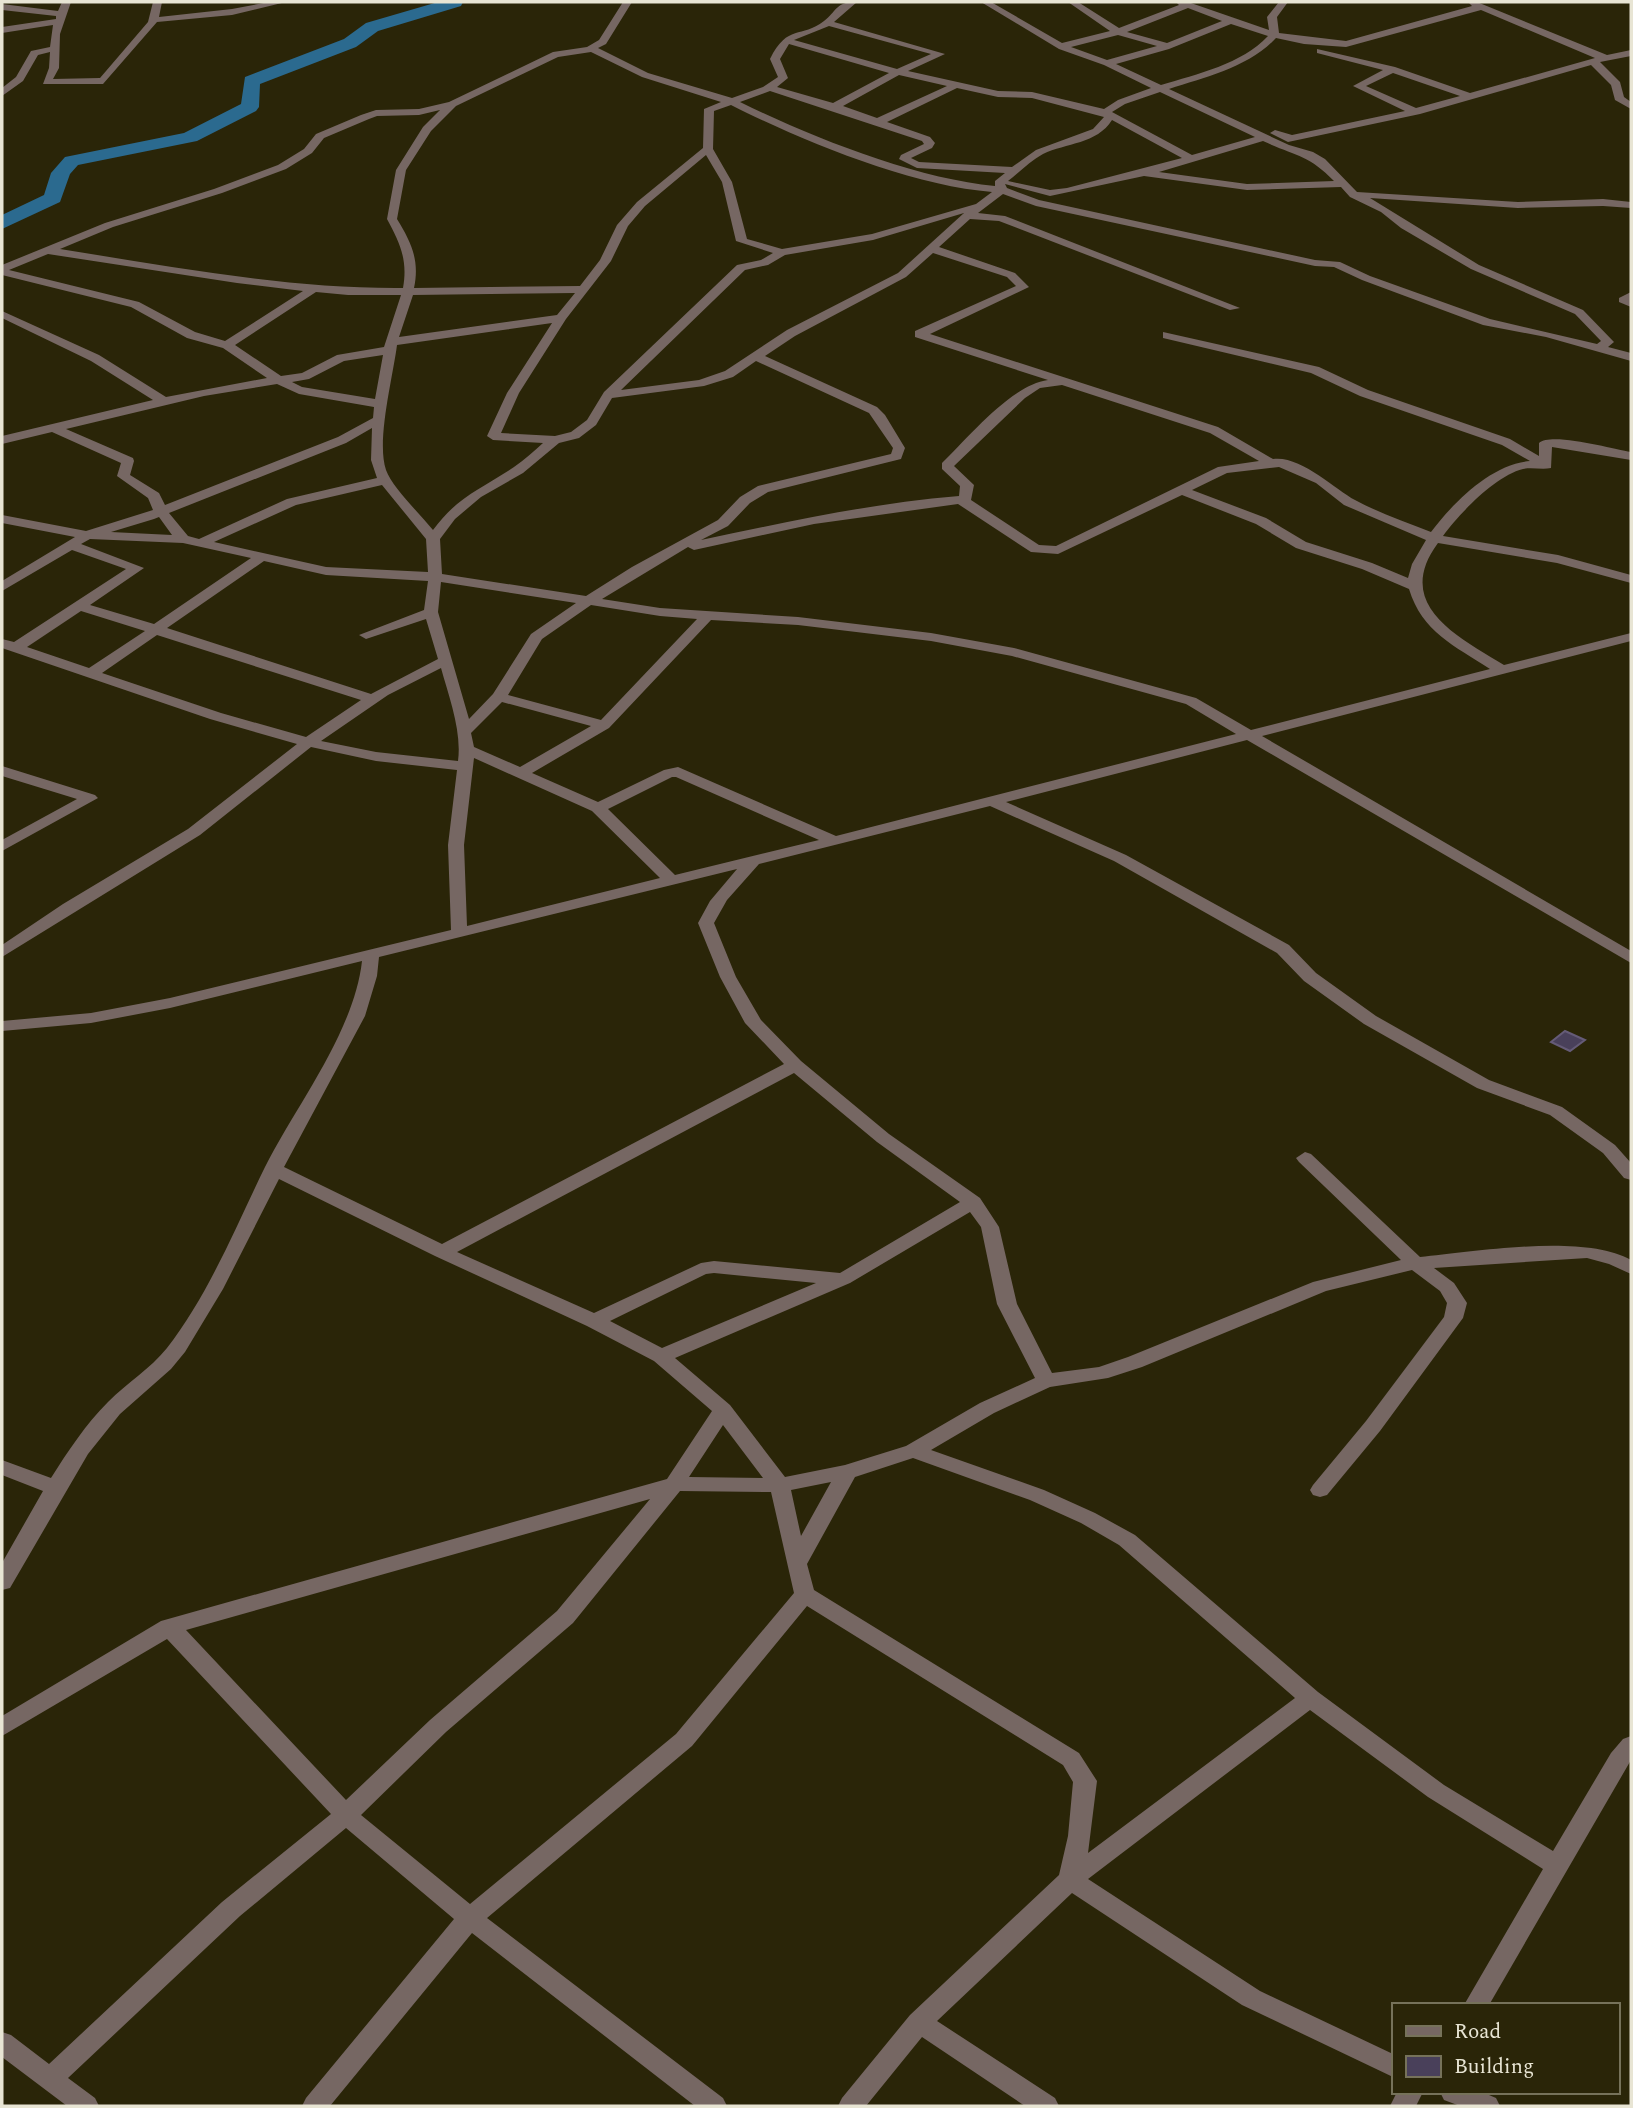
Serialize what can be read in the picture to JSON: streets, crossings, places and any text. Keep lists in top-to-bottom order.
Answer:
{
  "legend": ["Road", "Building"]
}
